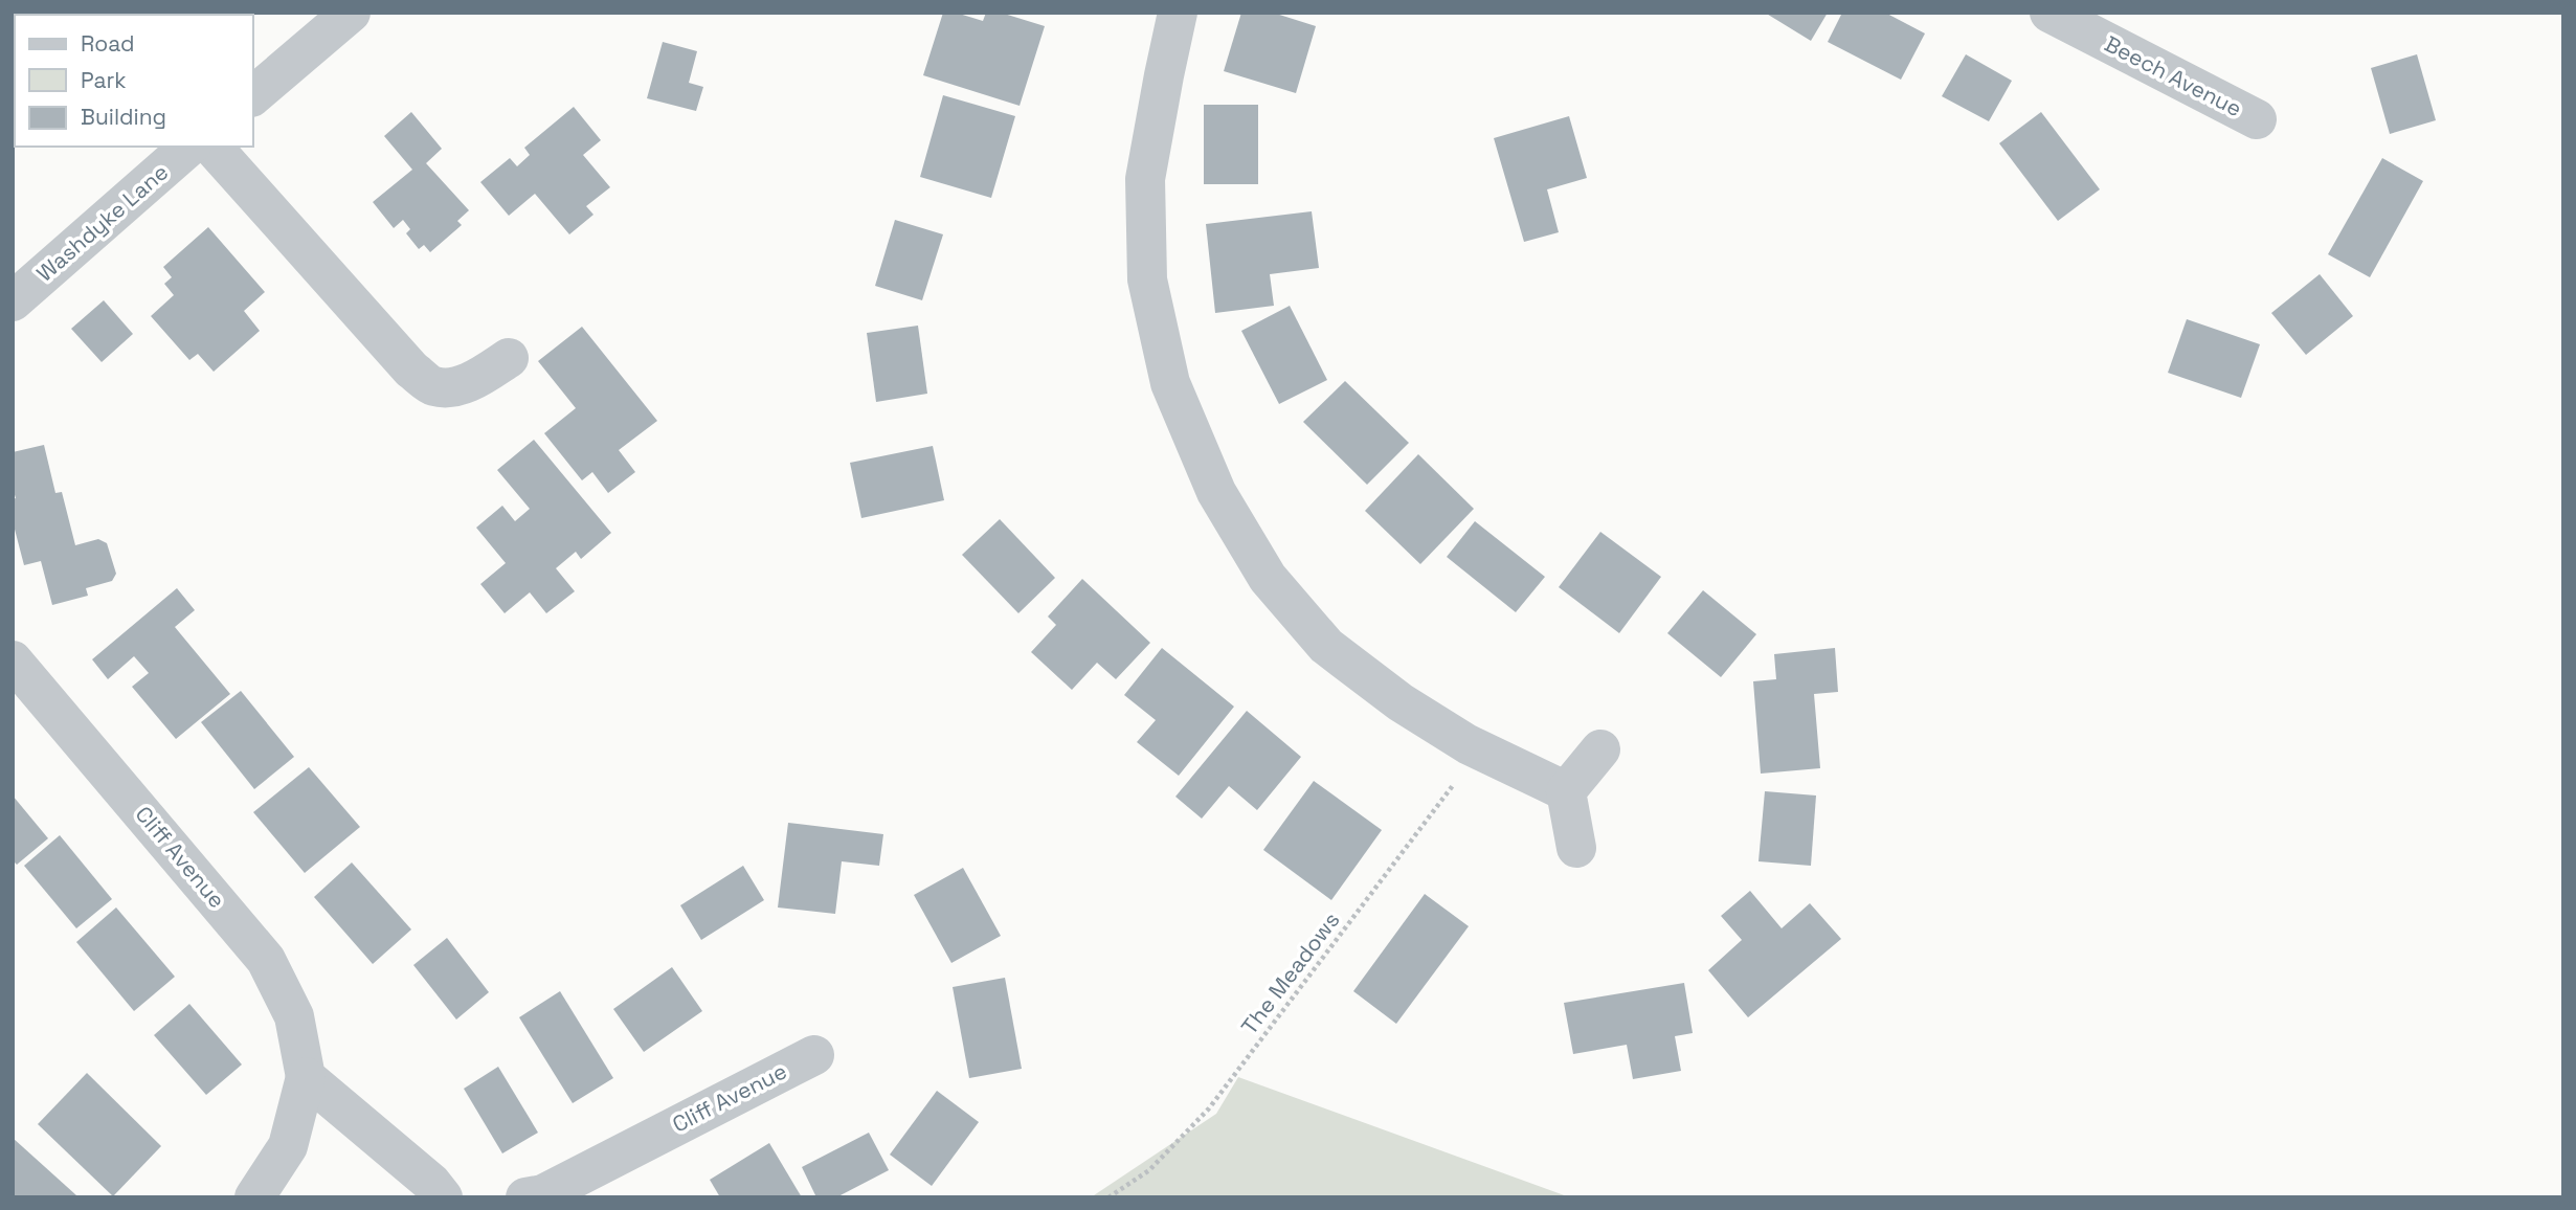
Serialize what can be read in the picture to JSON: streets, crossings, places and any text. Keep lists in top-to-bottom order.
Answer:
{
  "streets": {
    "street": ["Beech Avenue", "Washdyke Lane", "Cliff Avenue"],
    "path": ["The Meadows"]
  },
  "legend": ["Road", "Park", "Building"]
}
